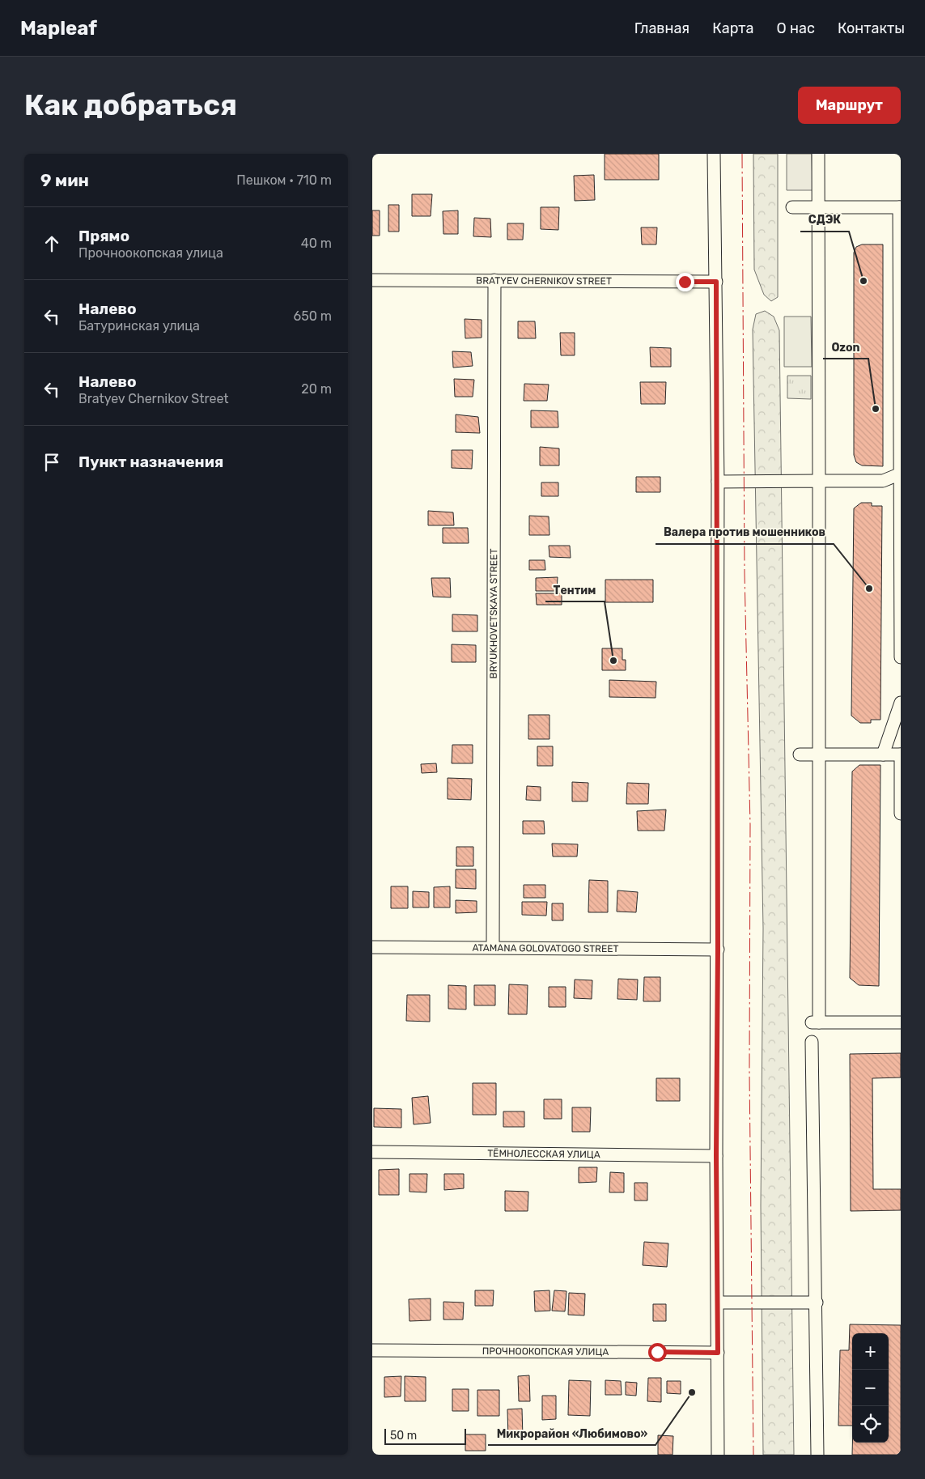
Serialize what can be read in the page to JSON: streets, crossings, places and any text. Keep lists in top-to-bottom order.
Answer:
{
  "streets": {
    "street": [
      "BRATYEV CHERNIKOV STREET",
      "BRYUKHOVETSKAYA STREET",
      "ATAMANA GOLOVATOGO STREET",
      "ТЁМНОЛЕССКАЯ УЛИЦА",
      "ПРОЧНООКОПСКАЯ УЛИЦА"
    ]
  },
  "crossings": [
    ["BRATYEV CHERNIKOV STREET", "BRYUKHOVETSKAYA STREET"],
    ["BRYUKHOVETSKAYA STREET", "ATAMANA GOLOVATOGO STREET"]
  ],
  "places": [
    "СДЭК",
    "Ozon",
    "Валера против мошенников",
    "Тентим",
    "Микрорайон «Любимово»"
  ],
  "scale_bar": "50 m",
  "page": {
    "header": "Mapleaf",
    "nav": [
      "Главная",
      "Карта",
      "О нас",
      "Контакты"
    ],
    "buttons": "Маршрут",
    "title": "Как добраться",
    "heading": ["9 мин", "Пешком · 710 m"],
    "list": [
      ["Прямо", "Прочноокопская улица", "40 m"],
      ["Налево", "Батуринская улица", "650 m"],
      ["Налево", "Bratyev Chernikov Street", "20 m"],
      "Пункт назначения"
    ],
    "map_buttons": ["+", "−"],
    "scale": "50 m"
  }
}
